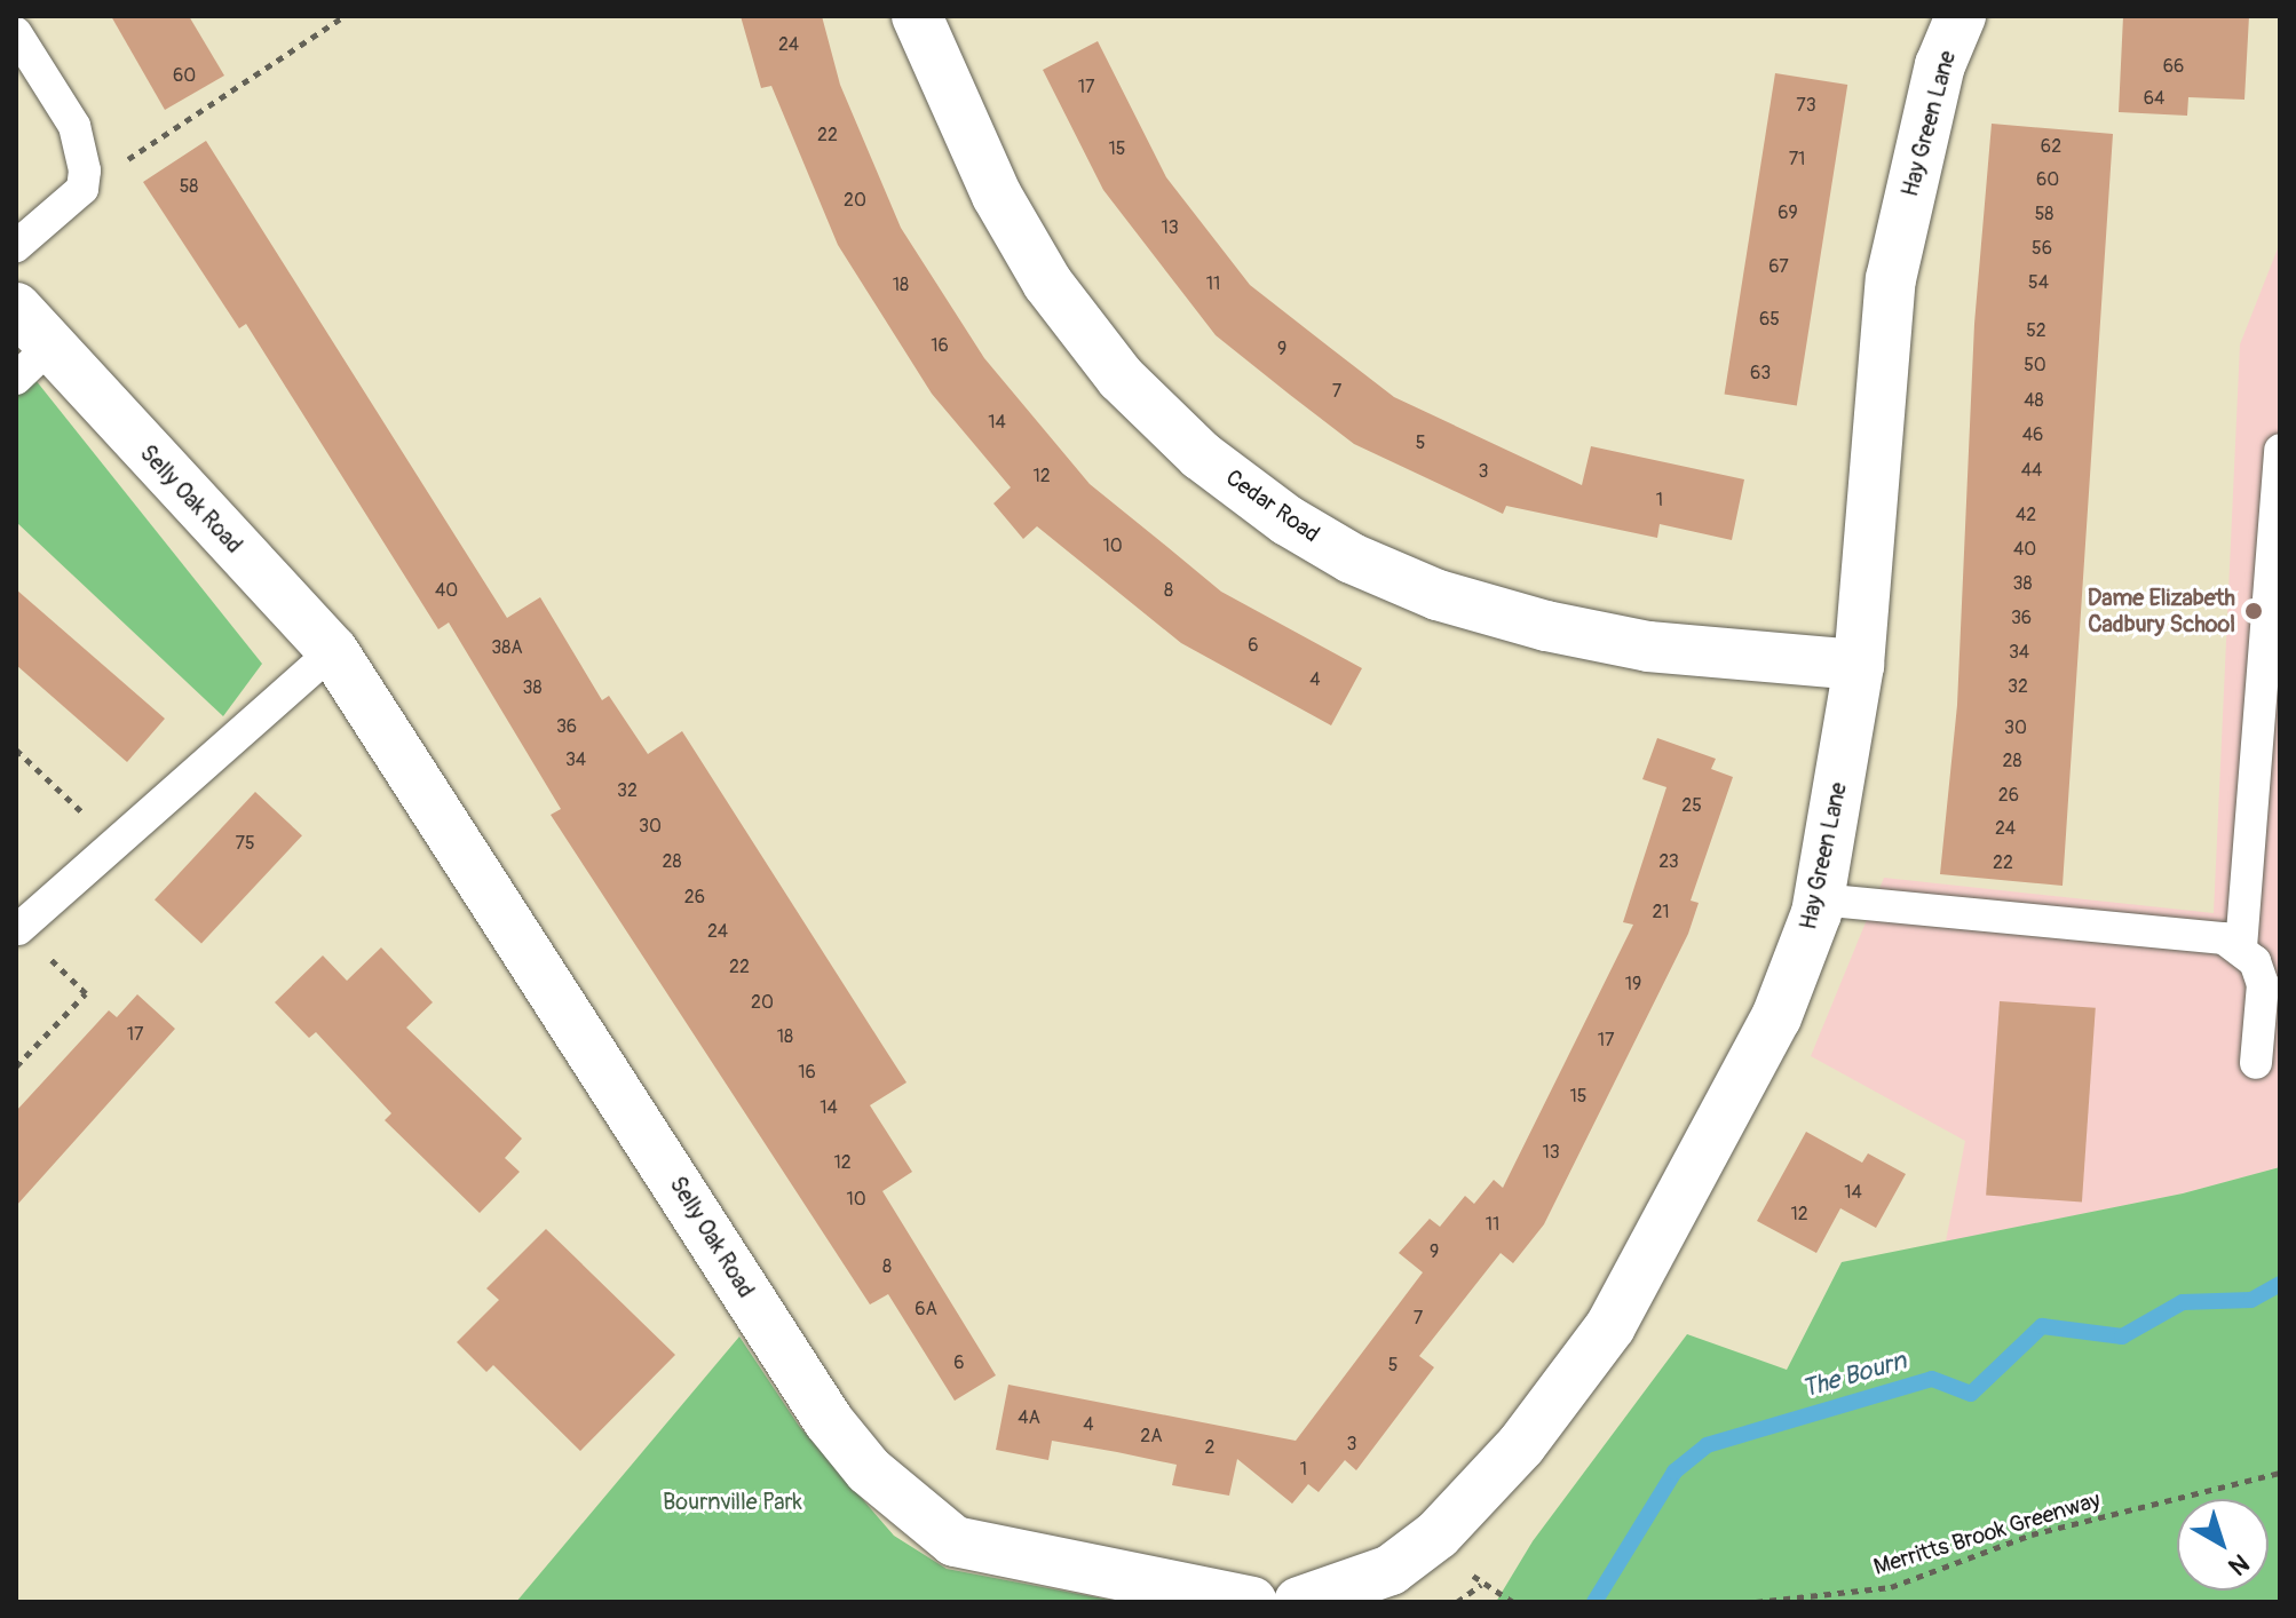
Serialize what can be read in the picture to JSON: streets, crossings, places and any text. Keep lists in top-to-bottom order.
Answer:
{
  "streets": {
    "street": ["Hay Green Lane", "Selly Oak Road", "Cedar Road"],
    "path": ["Merritts Brook Greenway"]
  },
  "crossings": [
    ["Hay Green Lane", "Cedar Road"]
  ],
  "water": ["The Bourn"],
  "parks": ["Bournville Park"],
  "places": ["Dame Elizabeth Cadbury School"],
  "house_numbers": [
    "24",
    "66",
    "60",
    "17",
    "64",
    "73",
    "22",
    "62",
    "15",
    "71",
    "60",
    "58",
    "20",
    "69",
    "58",
    "13",
    "56",
    "67",
    "54",
    "11",
    "18",
    "65",
    "52",
    "16",
    "9",
    "50",
    "63",
    "7",
    "48",
    "14",
    "46",
    "5",
    "44",
    "3",
    "12",
    "1",
    "42",
    "10",
    "40",
    "38",
    "40",
    "8",
    "36",
    "6",
    "38A",
    "34",
    "4",
    "32",
    "38",
    "36",
    "30",
    "34",
    "28",
    "32",
    "26",
    "25",
    "30",
    "24",
    "75",
    "28",
    "23",
    "22",
    "26",
    "21",
    "24",
    "22",
    "19",
    "20",
    "17",
    "18",
    "17",
    "16",
    "15",
    "14",
    "13",
    "12",
    "14",
    "10",
    "12",
    "11",
    "9",
    "8",
    "6A",
    "7",
    "6",
    "5",
    "4A",
    "4",
    "2A",
    "3",
    "2",
    "1"
  ],
  "north": "bottom right"
}
